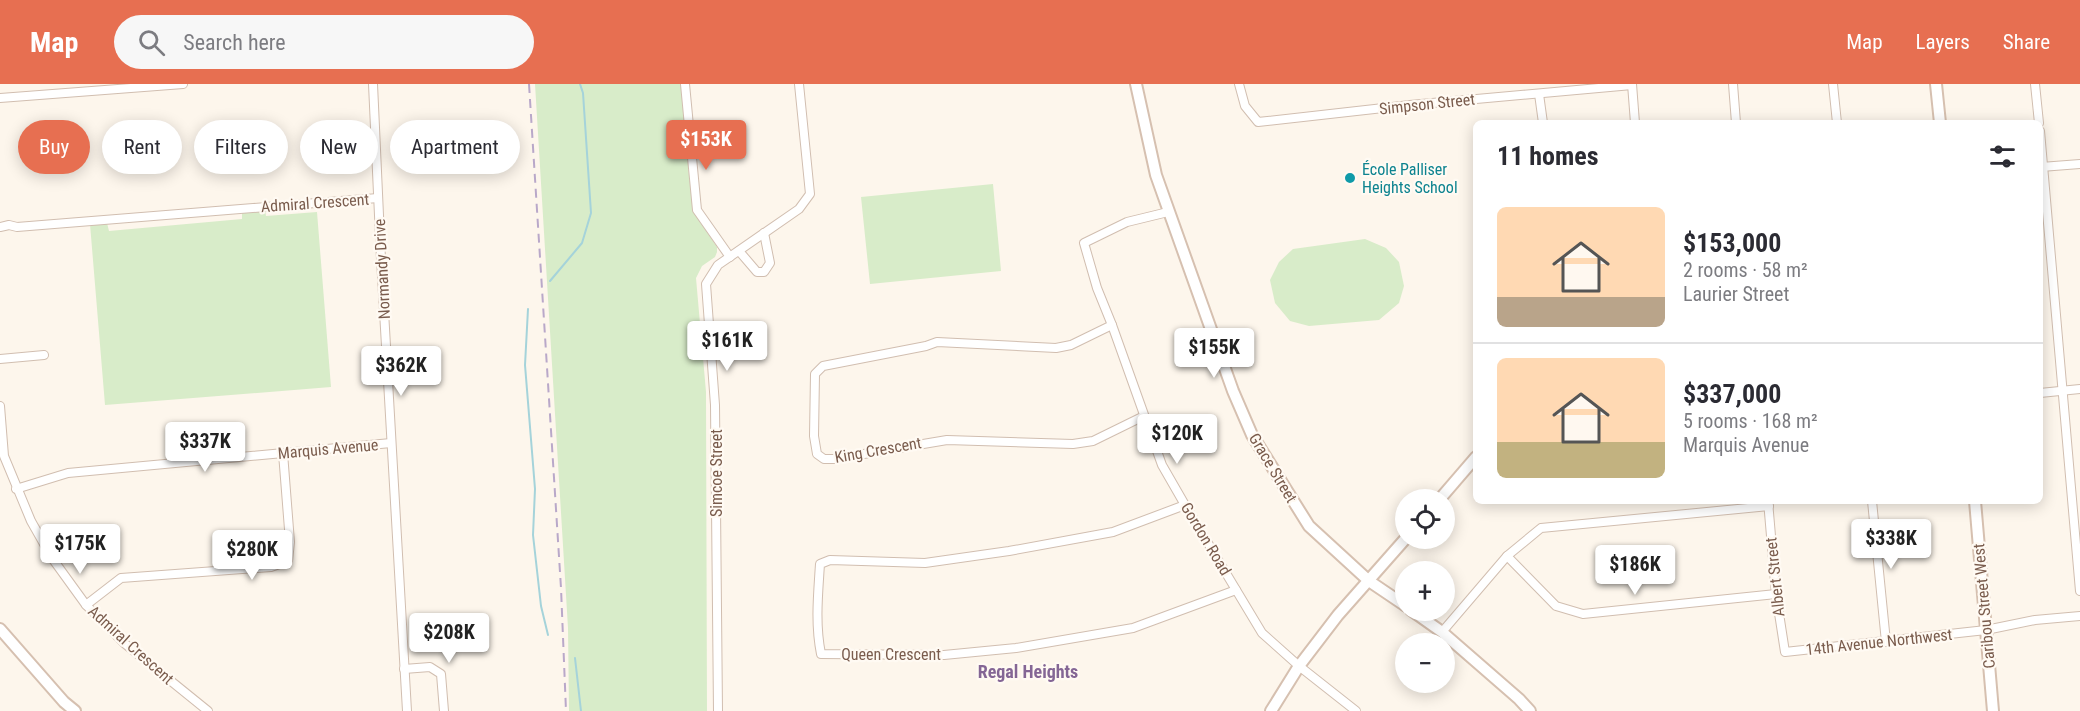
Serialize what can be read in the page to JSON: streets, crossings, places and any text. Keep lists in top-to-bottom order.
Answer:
{
  "streets": {
    "street": [
      "Simpson Street",
      "Admiral Crescent",
      "Normandy Drive",
      "Marquis Avenue",
      "King Crescent",
      "Grace Street",
      "Simcoe Street",
      "Gordon Road",
      "Albert Street",
      "Caribou Street West",
      "14th Avenue Northwest",
      "Queen Crescent"
    ]
  },
  "crossings": [
    ["Admiral Crescent", "Normandy Drive"],
    ["Admiral Crescent", "Marquis Avenue"],
    ["Normandy Drive", "Marquis Avenue"],
    ["King Crescent", "Gordon Road"],
    ["Grace Street", "Gordon Road"],
    ["Gordon Road", "Queen Crescent"],
    ["Albert Street", "14th Avenue Northwest"],
    ["Caribou Street West", "14th Avenue Northwest"]
  ],
  "districts": ["Regal Heights"],
  "places": ["École Palliser Heights School"],
  "page": {
    "header": "Map",
    "search": "Search here",
    "nav": ["Map", "Layers", "Share"],
    "price": [
      "$153K",
      "$161K",
      "$155K",
      "$362K",
      "$120K",
      "$337K",
      "$338K",
      "$175K",
      "$280K",
      "$186K",
      "$208K"
    ],
    "chip": [
      "Buy",
      "Rent",
      "Filters",
      "New",
      "Apartment"
    ],
    "heading": "11 homes",
    "list": [
      {
        "name": "$153,000",
        "note": "2 rooms · 58 m² · Laurier Street"
      },
      {
        "name": "$337,000",
        "note": "5 rooms · 168 m² · Marquis Avenue"
      }
    ],
    "map_buttons": ["+", "−"]
  }
}
